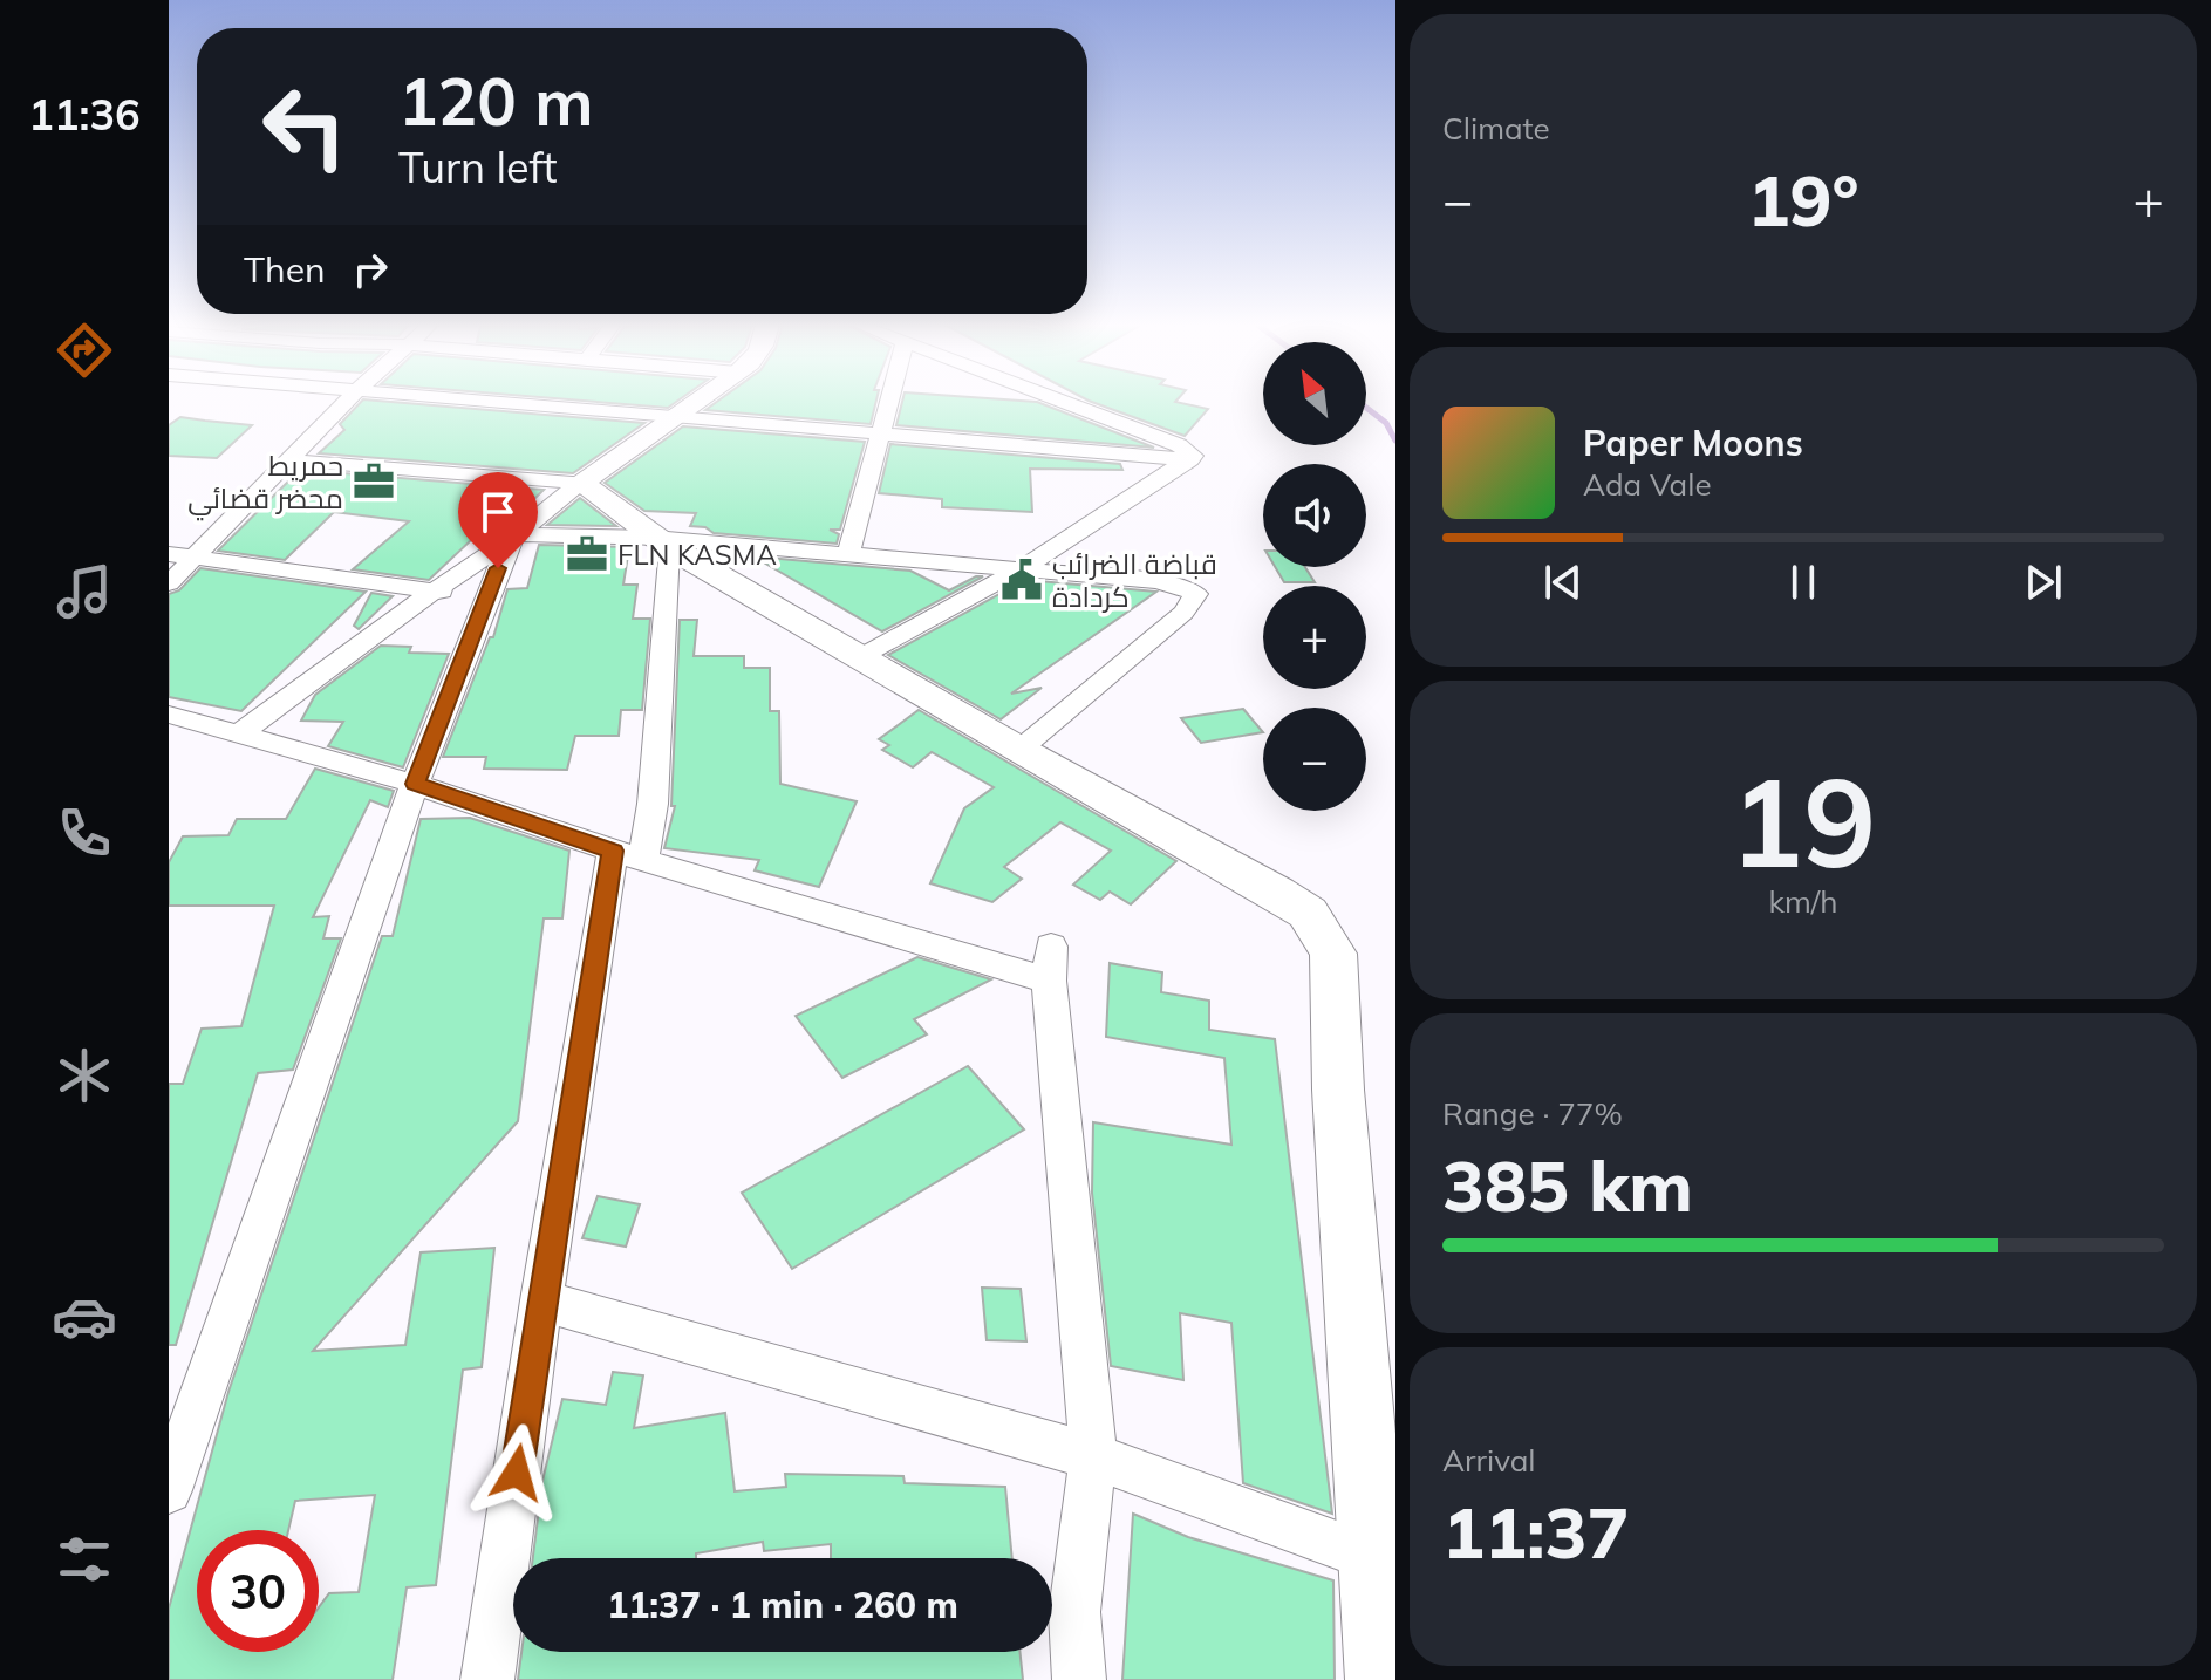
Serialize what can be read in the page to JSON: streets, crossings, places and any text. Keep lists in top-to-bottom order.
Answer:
{
  "places": {
    "office": ["حمريط محضر قضائي", "FLN KASMA"],
    "public building": ["قباضة الضرائب كردادة"]
  },
  "north": "top left",
  "page": {
    "tabs": "11:36",
    "tile": [
      "Climate",
      ["19", "km/h"],
      ["Range · 77%", "385 km"],
      ["Arrival", "11:37"]
    ],
    "turn": ["120 m", "Turn left"],
    "heat": ["−", "19°", "+"],
    "then": "Then",
    "map_buttons": ["+", "−"],
    "song": ["Paper Moons", "Ada Vale"],
    "limit": "30",
    "trip": "11:37 · 1 min · 260 m"
  }
}
